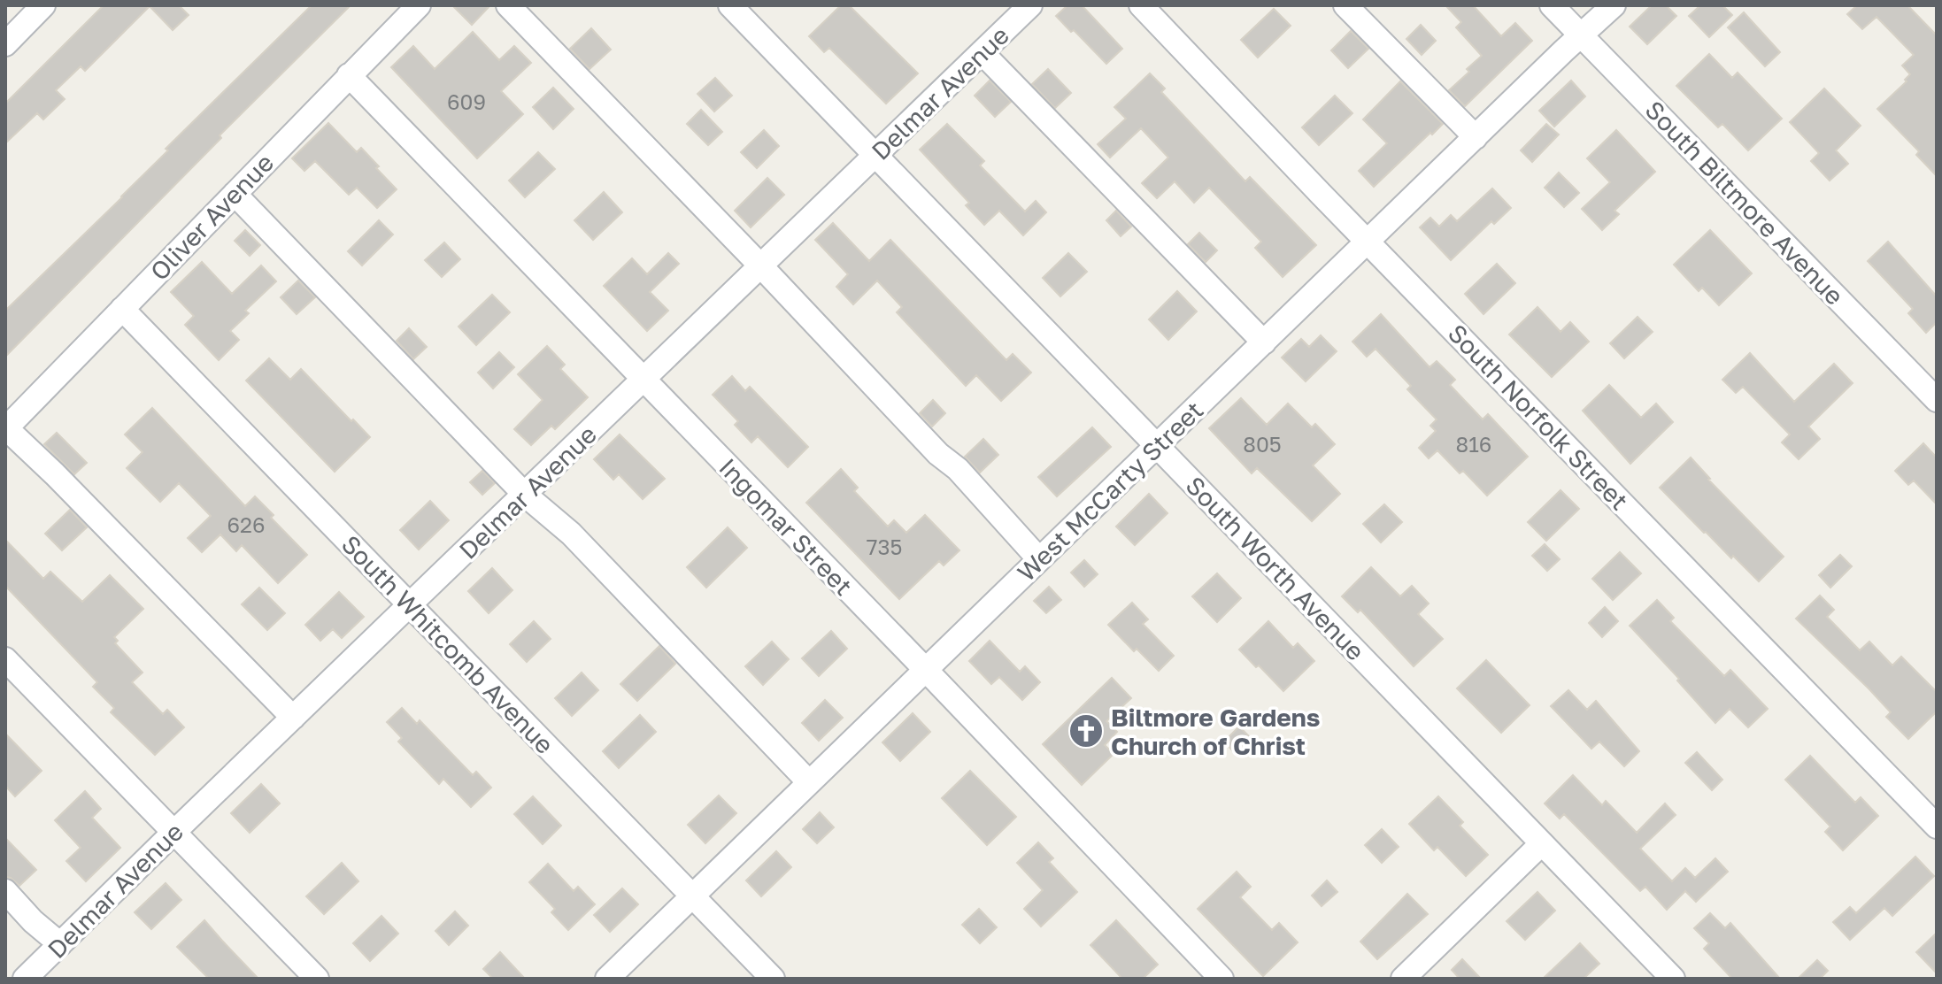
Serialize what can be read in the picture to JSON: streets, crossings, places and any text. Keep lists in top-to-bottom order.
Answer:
{
  "streets": {
    "street": [
      "Delmar Avenue",
      "South Biltmore Avenue",
      "Oliver Avenue",
      "South Norfolk Street",
      "West McCarty Street",
      "Ingomar Street",
      "South Worth Avenue",
      "South Whitcomb Avenue"
    ]
  },
  "crossings": [
    ["Delmar Avenue", "Ingomar Street"],
    ["Delmar Avenue", "South Worth Avenue"],
    ["Delmar Avenue", "South Whitcomb Avenue"],
    ["South Biltmore Avenue", "West McCarty Street"],
    ["Oliver Avenue", "Ingomar Street"],
    ["Oliver Avenue", "South Whitcomb Avenue"],
    ["South Norfolk Street", "West McCarty Street"],
    ["West McCarty Street", "Ingomar Street"],
    ["West McCarty Street", "South Worth Avenue"],
    ["West McCarty Street", "South Whitcomb Avenue"]
  ],
  "places": {
    "church": ["Biltmore Gardens Church of Christ"]
  },
  "house_numbers": [
    "609",
    "805",
    "816",
    "626",
    "735"
  ]
}
